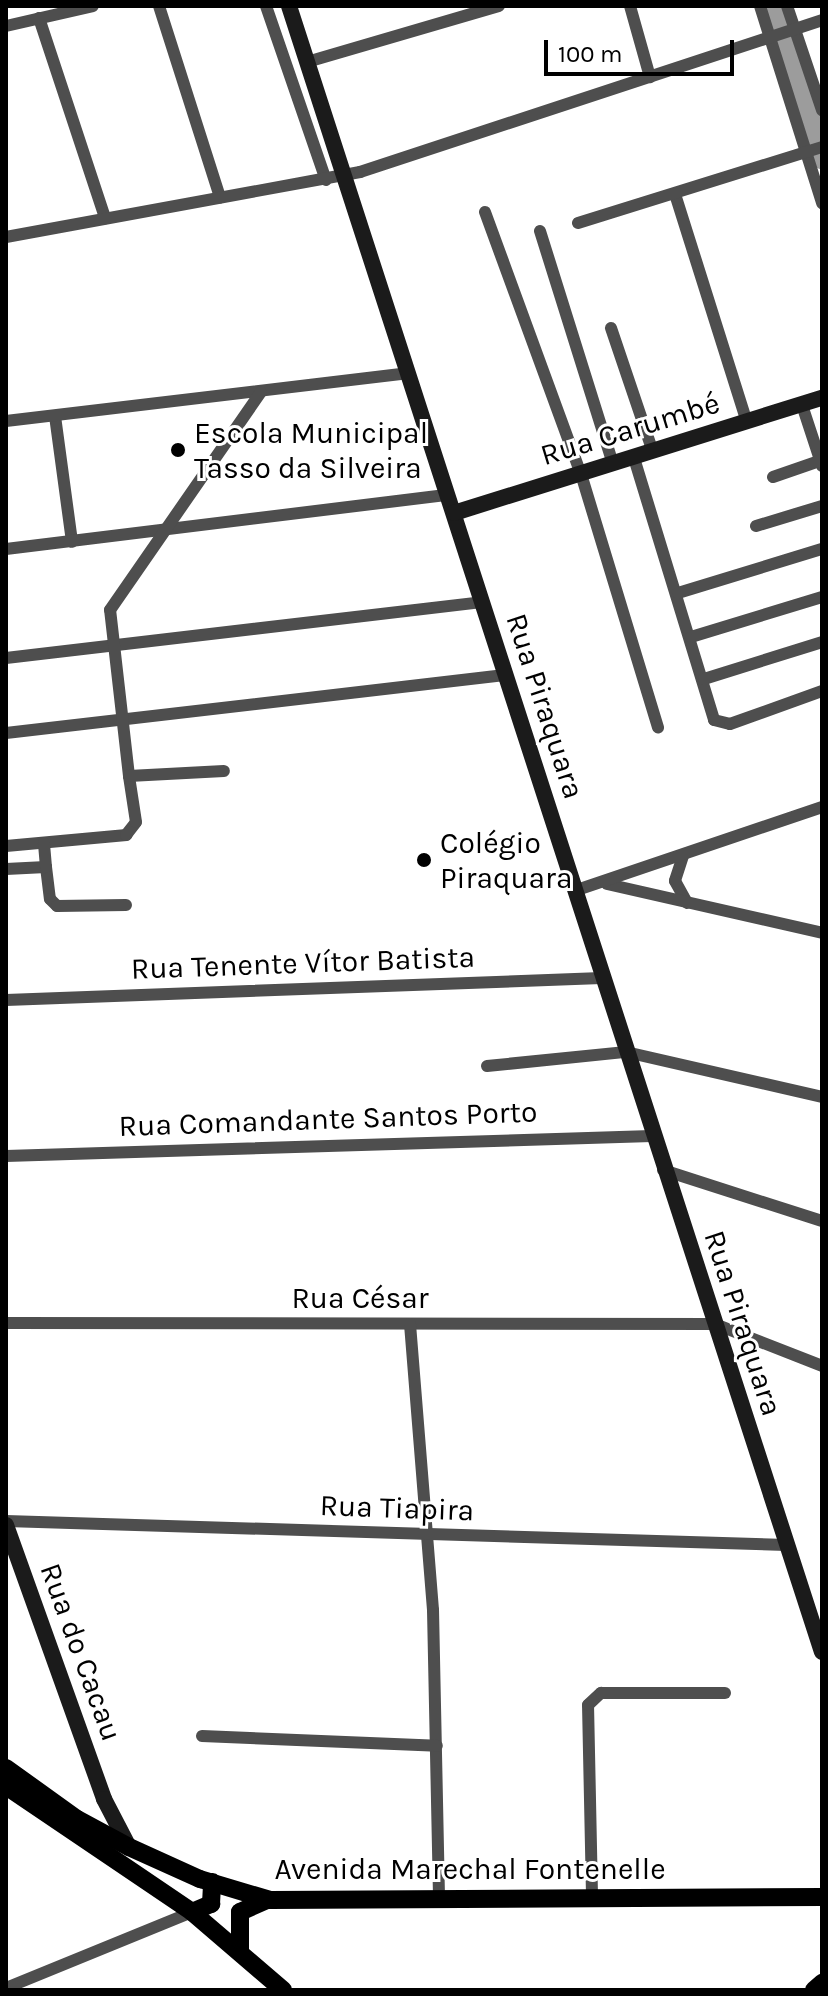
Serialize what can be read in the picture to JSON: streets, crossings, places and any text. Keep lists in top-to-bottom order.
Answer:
{
  "streets": {
    "main road": [
      "Rua Carumbé",
      "Rua Piraquara",
      "Rua do Cacau",
      "Avenida Marechal Fontenelle"
    ],
    "street": [
      "Rua Tenente Vítor Batista",
      "Rua Comandante Santos Porto",
      "Rua César",
      "Rua Tiapira"
    ]
  },
  "crossings": [
    ["Rua Carumbé", "Rua Piraquara"],
    ["Rua Piraquara", "Rua Tenente Vítor Batista"],
    ["Rua Piraquara", "Rua Comandante Santos Porto"],
    ["Rua Piraquara", "Rua César"],
    ["Rua Piraquara", "Rua Tiapira"],
    ["Rua Tiapira", "Rua do Cacau"],
    ["Rua do Cacau", "Avenida Marechal Fontenelle"]
  ],
  "places": ["Escola Municipal Tasso da Silveira", "Colégio Piraquara"],
  "scale_bar": "100 m"
}
